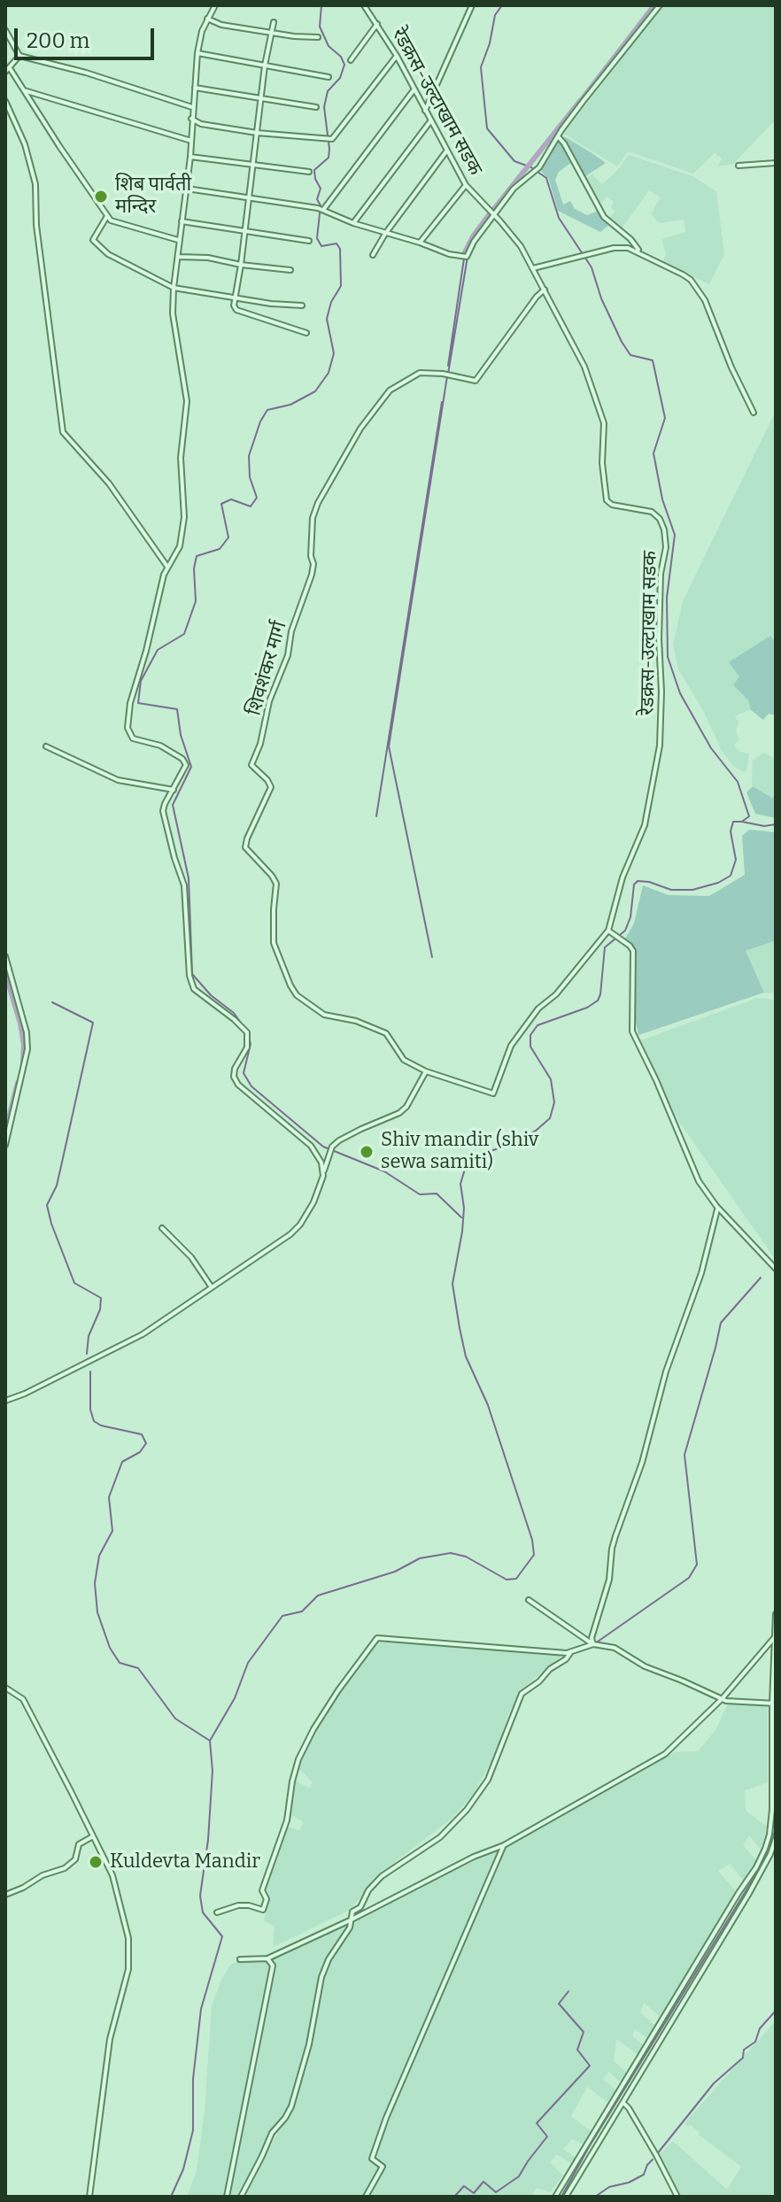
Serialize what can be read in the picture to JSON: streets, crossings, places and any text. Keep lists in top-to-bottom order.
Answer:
{
  "streets": {
    "street": ["रेडक्रस-उल्टाखाम सडक", "शिवशंकर मार्ग"]
  },
  "crossings": [
    ["रेडक्रस-उल्टाखाम सडक", "शिवशंकर मार्ग"]
  ],
  "places": ["शिब पार्वती मन्दिर", "Shiv mandir (shiv sewa samiti)", "Kuldevta Mandir"],
  "scale_bar": "200 m"
}
